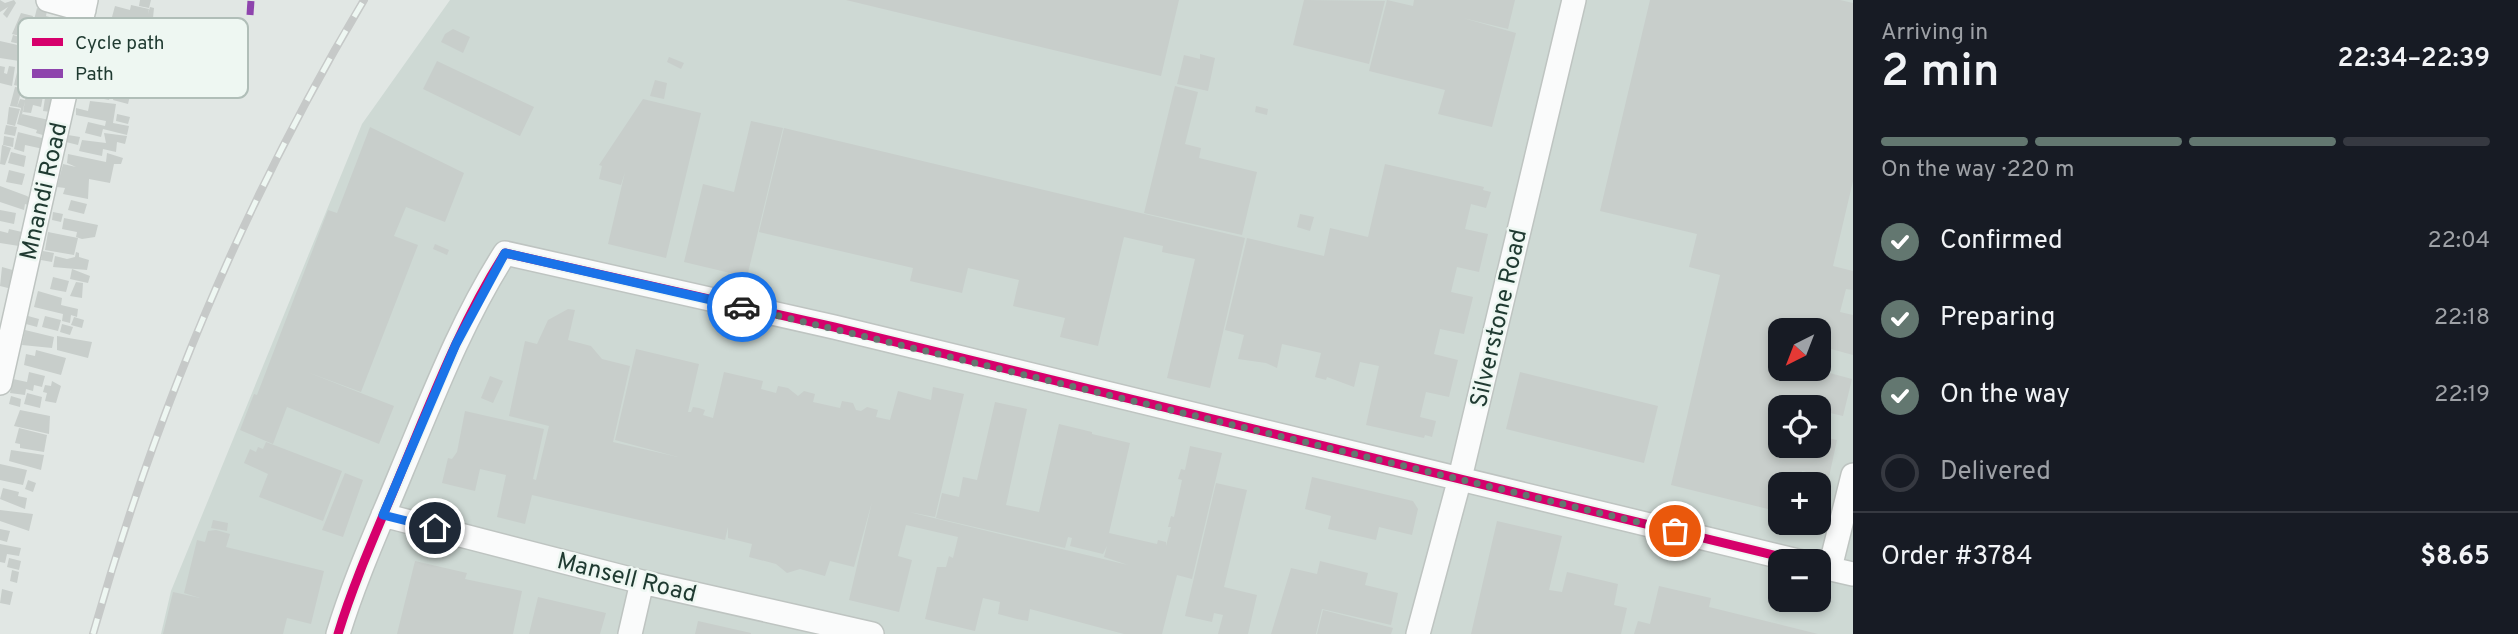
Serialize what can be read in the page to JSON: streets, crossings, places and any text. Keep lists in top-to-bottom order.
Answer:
{
  "streets": {
    "street": ["Mnandi Road", "Silverstone Road", "Mansell Road"]
  },
  "legend": ["Cycle path", "Path"],
  "north": "bottom left",
  "page": {
    "heading": ["2 min", "Arriving in", "22:34–22:39"],
    "panel": ["Order #3784", "$8.65"],
    "bar": "On the way · 220 m",
    "list": [
      ["Confirmed", "22:04"],
      ["Preparing", "22:18"],
      ["On the way", "22:19"],
      "Delivered"
    ],
    "map_buttons": ["+", "−"]
  }
}
